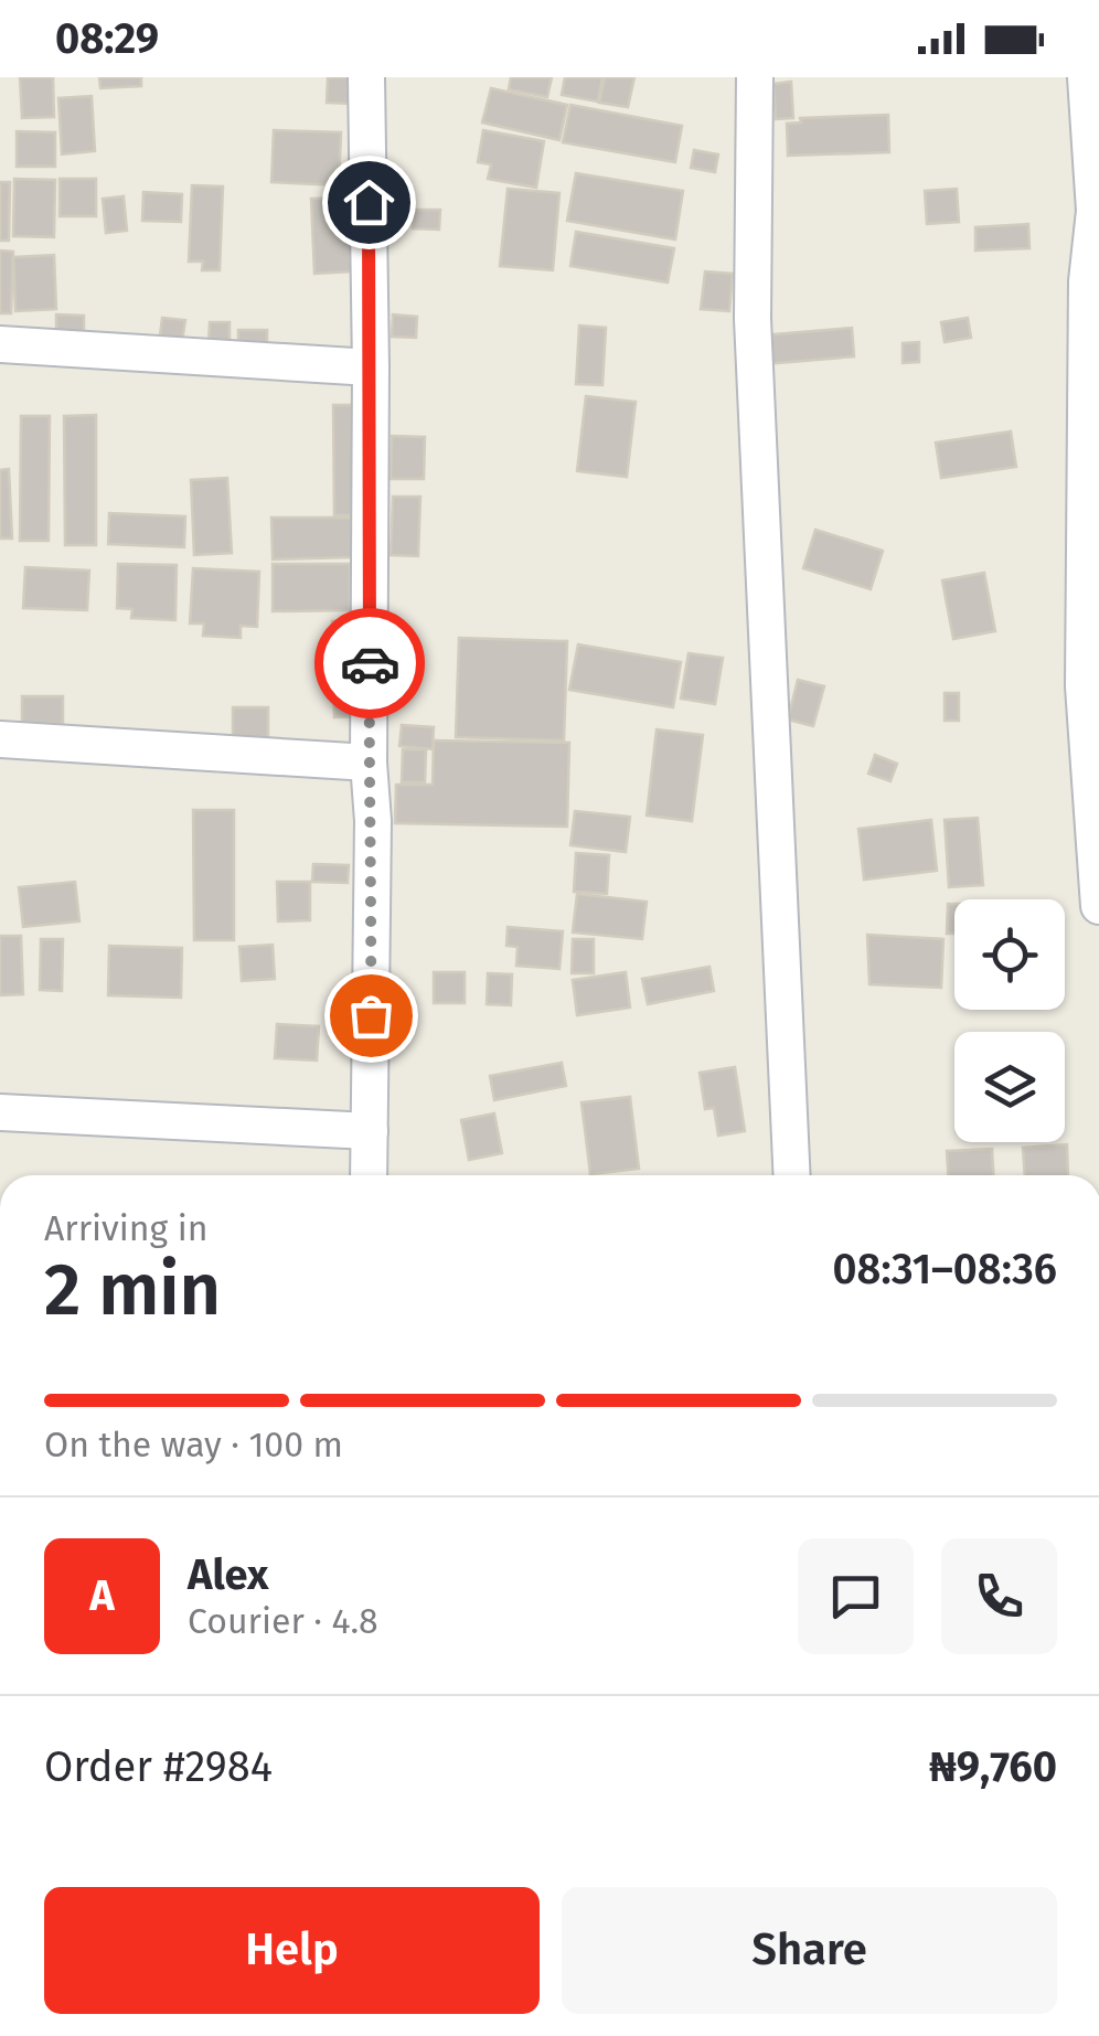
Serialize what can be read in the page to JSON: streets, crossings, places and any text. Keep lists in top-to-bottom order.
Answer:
{
  "page": {
    "status": "08:29",
    "heading": ["2 min", "Arriving in", "08:31–08:36"],
    "panel": [
      "Alex",
      "Courier · 4.8",
      "Order #2984",
      "₦9,760"
    ],
    "bar": "On the way · 100 m",
    "round": "A",
    "buttons": ["Help", "Share"]
  }
}
